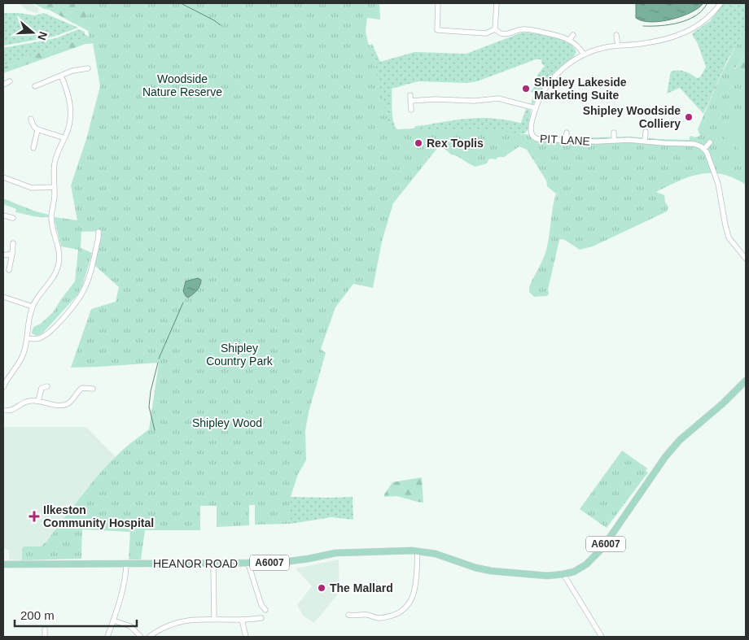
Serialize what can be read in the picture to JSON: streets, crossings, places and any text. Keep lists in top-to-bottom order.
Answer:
{
  "streets": {
    "main road": ["A6007", "HEANOR ROAD"],
    "street": ["PIT LANE"]
  },
  "crossings": [
    ["A6007", "HEANOR ROAD"]
  ],
  "parks": ["Woodside Nature Reserve", "Shipley Country Park", "Shipley Wood"],
  "places": {
    "other": [
      "Shipley Lakeside Marketing Suite",
      "Shipley Woodside Colliery",
      "Rex Toplis",
      "The Mallard"
    ],
    "health": ["Ilkeston Community Hospital"]
  },
  "scale_bar": "200 m",
  "north": "right"
}
